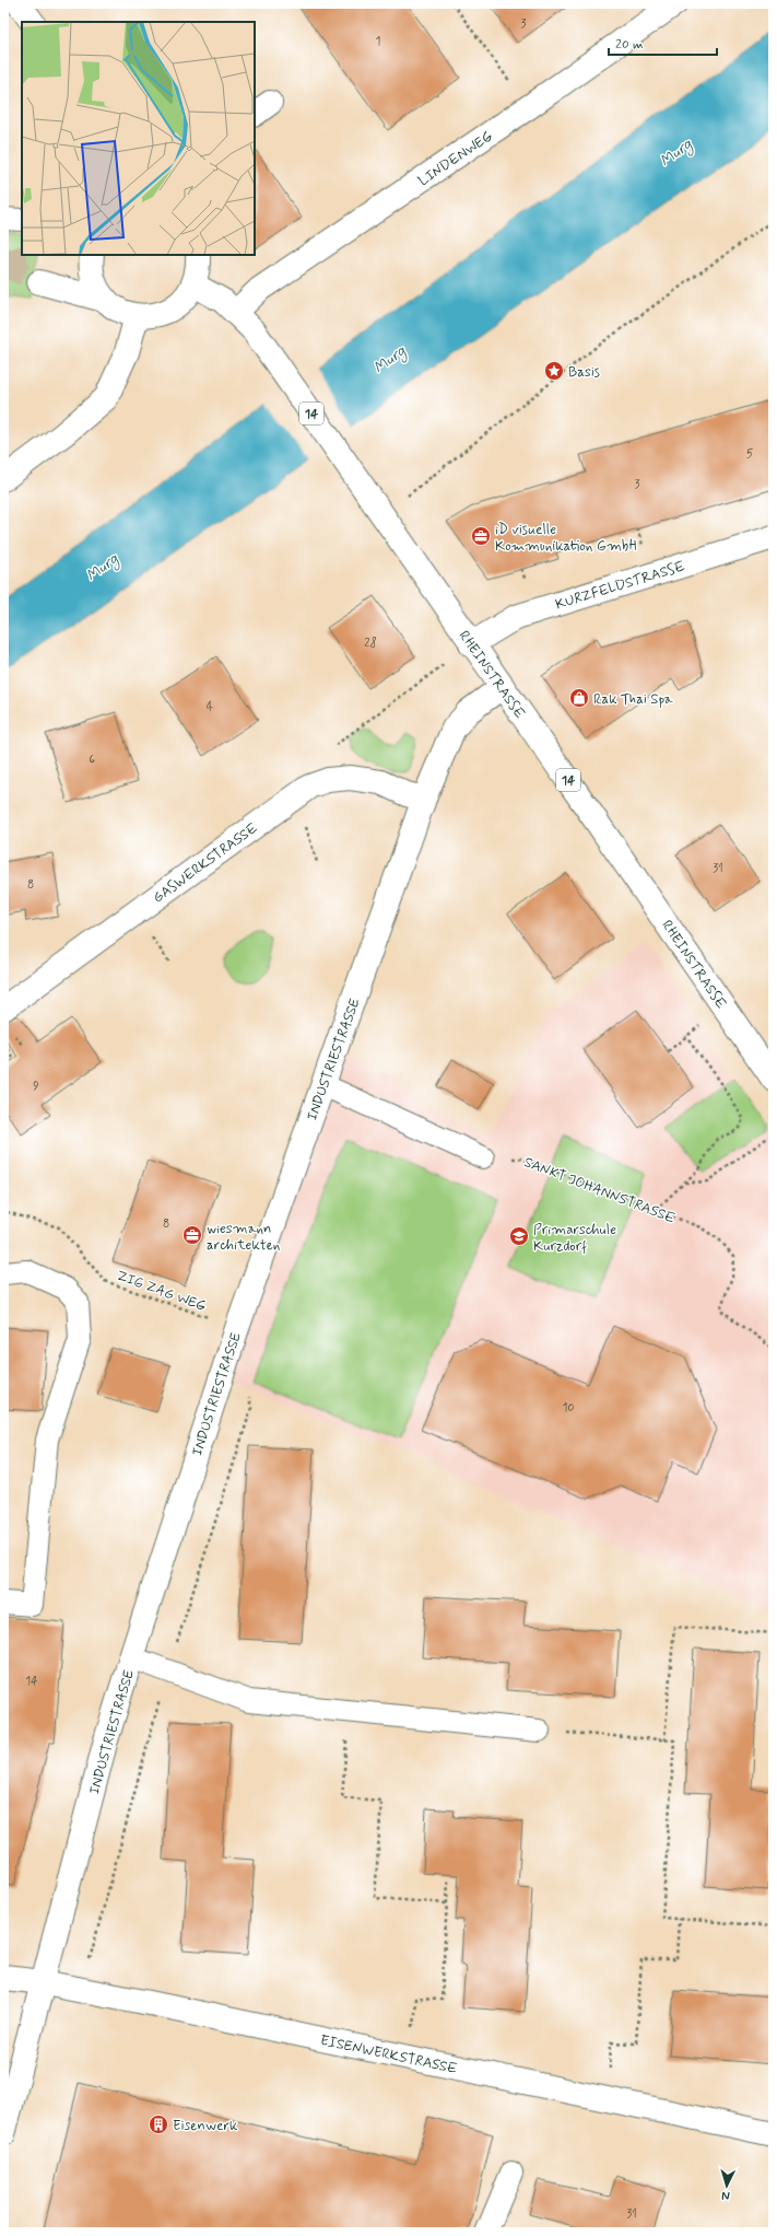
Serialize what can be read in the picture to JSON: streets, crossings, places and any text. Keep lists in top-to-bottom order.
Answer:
{
  "streets": {
    "street": [
      "LINDENWEG",
      "14",
      "KURZFELDSTRASSE",
      "RHEINSTRASSE",
      "GASWERKSTRASSE",
      "INDUSTRIESTRASSE",
      "EISENWERKSTRASSE"
    ],
    "path": ["SANKT JOHANNSTRASSE", "ZIG ZAG WEG"]
  },
  "crossings": [
    ["LINDENWEG", "RHEINSTRASSE"],
    ["KURZFELDSTRASSE", "RHEINSTRASSE"],
    ["RHEINSTRASSE", "INDUSTRIESTRASSE"],
    ["GASWERKSTRASSE", "INDUSTRIESTRASSE"],
    ["INDUSTRIESTRASSE", "ZIG ZAG WEG"],
    ["INDUSTRIESTRASSE", "EISENWERKSTRASSE"]
  ],
  "water": ["Murg"],
  "places": {
    "place": ["Basis"],
    "office": ["iD visuelle Kommunikation GmbH", "wiesmann architekten"],
    "shop": ["Rak Thai Spa"],
    "school or university": ["Primarschule Kurzdorf"],
    "building": ["Eisenwerk"]
  },
  "house_numbers": [
    "3",
    "1",
    "5",
    "3",
    "28",
    "4",
    "6",
    "31",
    "8",
    "9",
    "8",
    "10",
    "14",
    "31"
  ],
  "scale_bar": "20 m",
  "north": "bottom"
}
